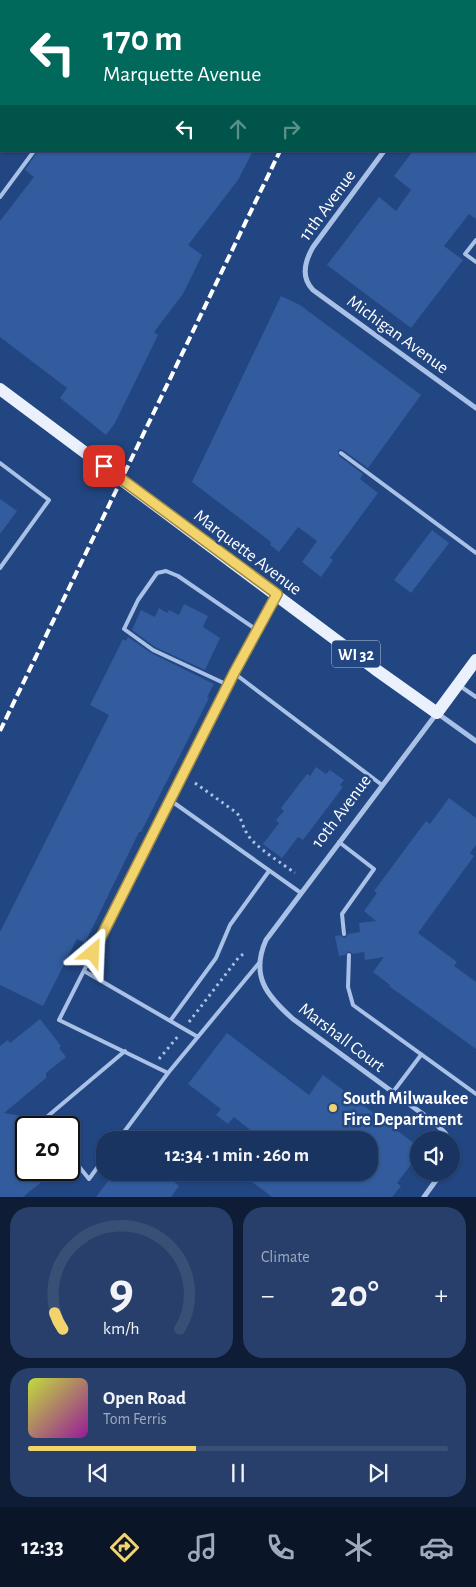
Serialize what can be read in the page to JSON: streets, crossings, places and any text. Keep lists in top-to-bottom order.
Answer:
{
  "streets": {
    "main road": ["Marquette Avenue", "WI 32", "10th Avenue"],
    "street": ["11th Avenue", "Michigan Avenue", "Marshall Court"]
  },
  "crossings": [
    ["11th Avenue", "Michigan Avenue"],
    ["Marquette Avenue", "10th Avenue"],
    ["10th Avenue", "Marshall Court"]
  ],
  "places": ["South Milwaukee Fire Department"],
  "page": {
    "turn": ["170 m", "Marquette Avenue"],
    "limit": "20",
    "trip": "12:34 · 1 min · 260 m",
    "tile": "Climate",
    "heat": ["−", "20°", "+"],
    "song": ["Open Road", "Tom Ferris"],
    "tabs": "12:33",
    "gauge": ["9", "km/h"]
  }
}
